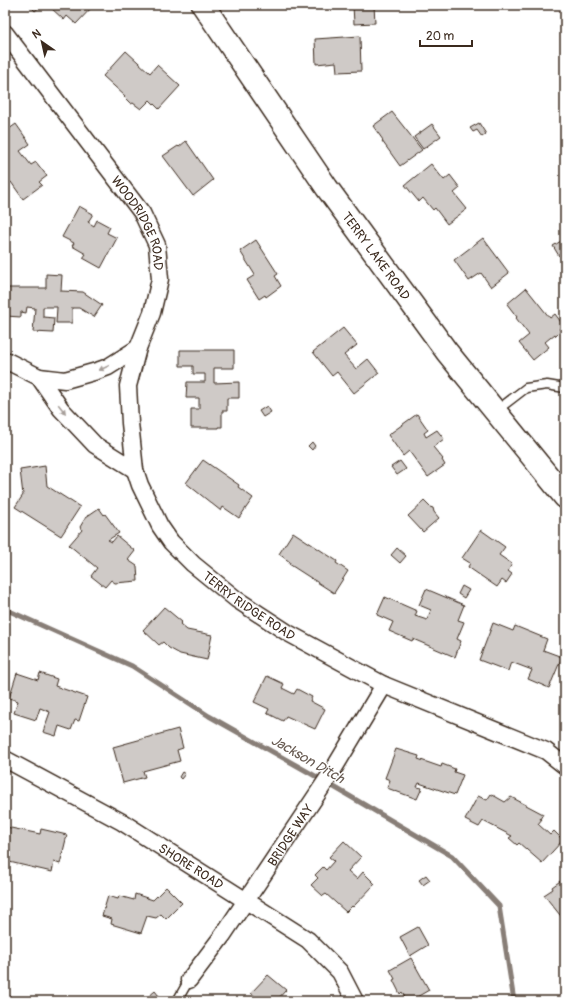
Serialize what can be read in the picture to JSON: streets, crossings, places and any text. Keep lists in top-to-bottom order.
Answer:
{
  "streets": {
    "main road": ["TERRY LAKE ROAD"],
    "street": [
      "WOODRIDGE ROAD",
      "TERRY RIDGE ROAD",
      "BRIDGE WAY",
      "SHORE ROAD"
    ]
  },
  "crossings": [
    ["WOODRIDGE ROAD", "TERRY RIDGE ROAD"],
    ["TERRY RIDGE ROAD", "BRIDGE WAY"],
    ["BRIDGE WAY", "SHORE ROAD"]
  ],
  "water": ["Jackson Ditch"],
  "scale_bar": "20 m",
  "north": "top left"
}
